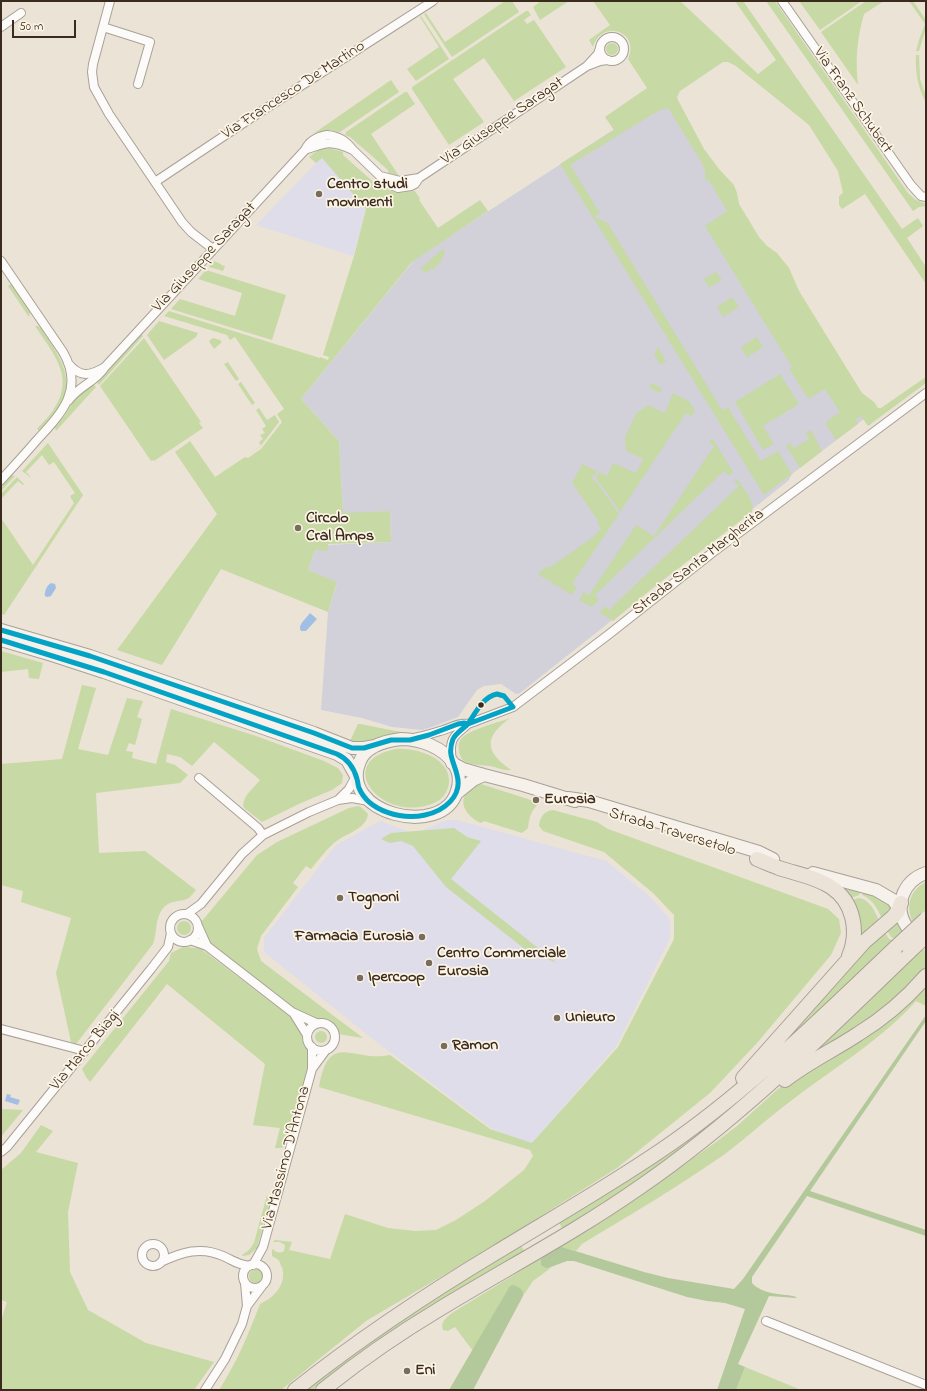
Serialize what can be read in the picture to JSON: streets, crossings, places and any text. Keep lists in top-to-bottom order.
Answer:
{
  "streets": {
    "main road": ["Strada Traversetolo"],
    "street": [
      "Via Francesco De Martino",
      "Via Franz Schubert",
      "Via Giuseppe Saragat",
      "Strada Santa Margherita",
      "Via Marco Biagi",
      "Via Massimo D'Antona"
    ]
  },
  "crossings": [
    ["Strada Santa Margherita", "Strada Traversetolo"]
  ],
  "places": [
    "Centro studi movimenti",
    "Circolo Cral Amps",
    "Eurosia",
    "Tognoni",
    "Farmacia Eurosia",
    "Centro Commerciale Eurosia",
    "Ipercoop",
    "Unieuro",
    "Ramon",
    "Eni"
  ],
  "scale_bar": "50 m"
}
